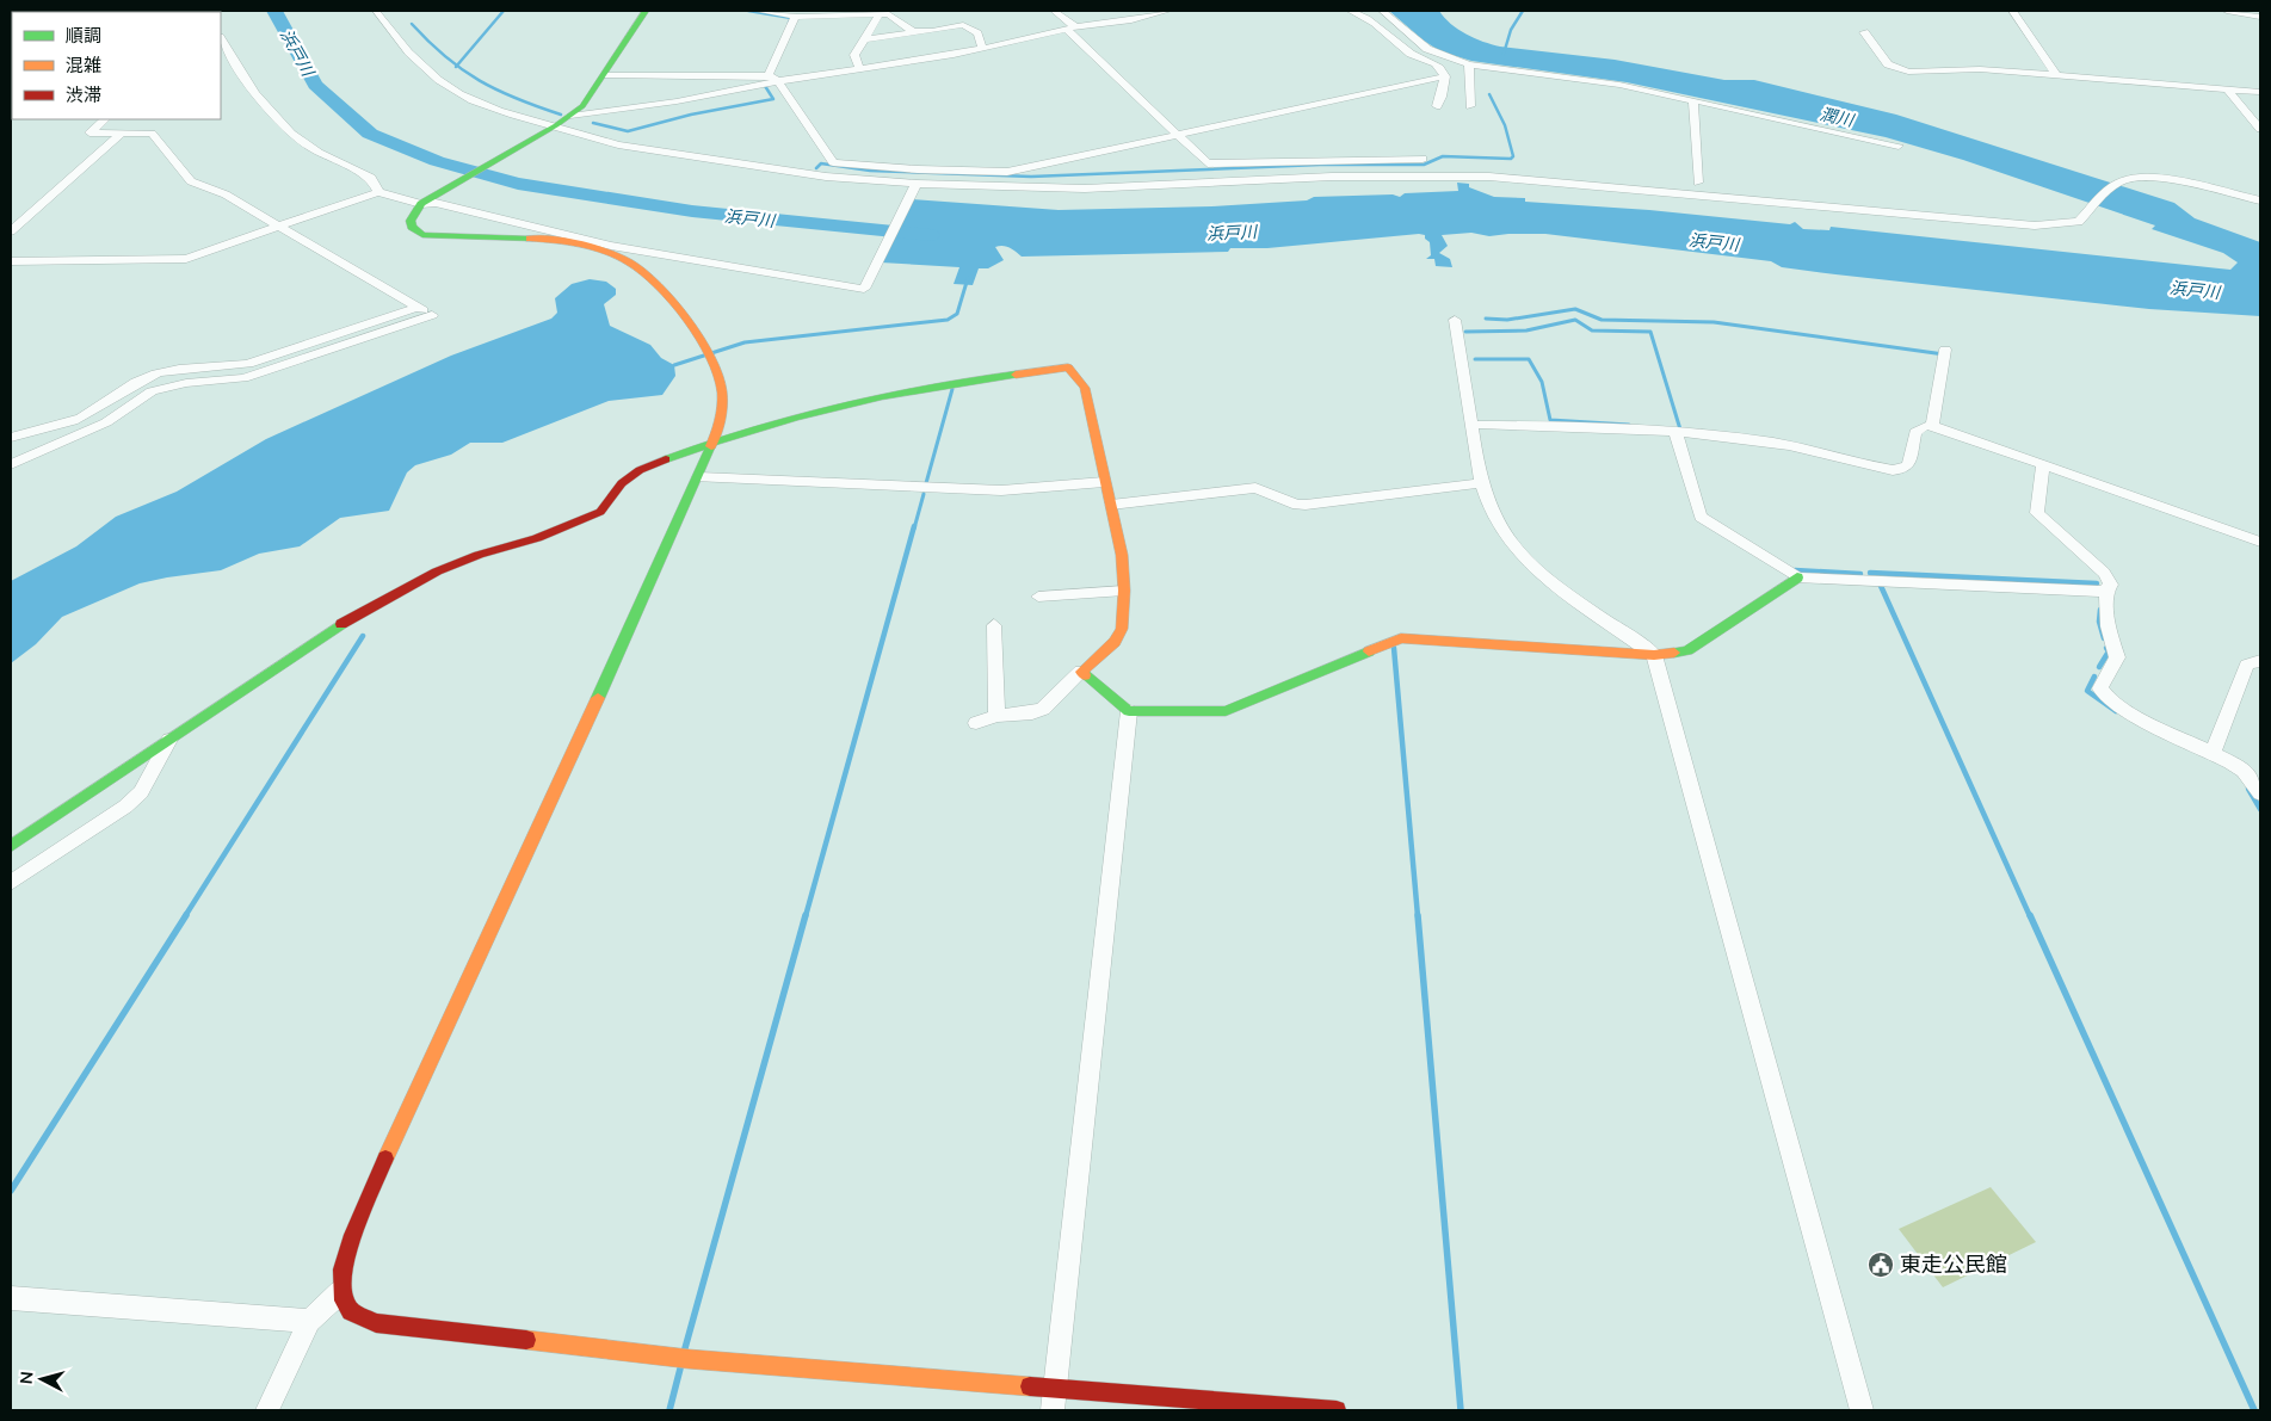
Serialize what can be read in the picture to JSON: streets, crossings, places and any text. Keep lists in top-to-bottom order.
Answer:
{
  "water": ["浜戸川", "潤川"],
  "places": {
    "public building": ["東走公民館"]
  },
  "legend": ["順調", "混雑", "渋滞"],
  "north": "left"
}
